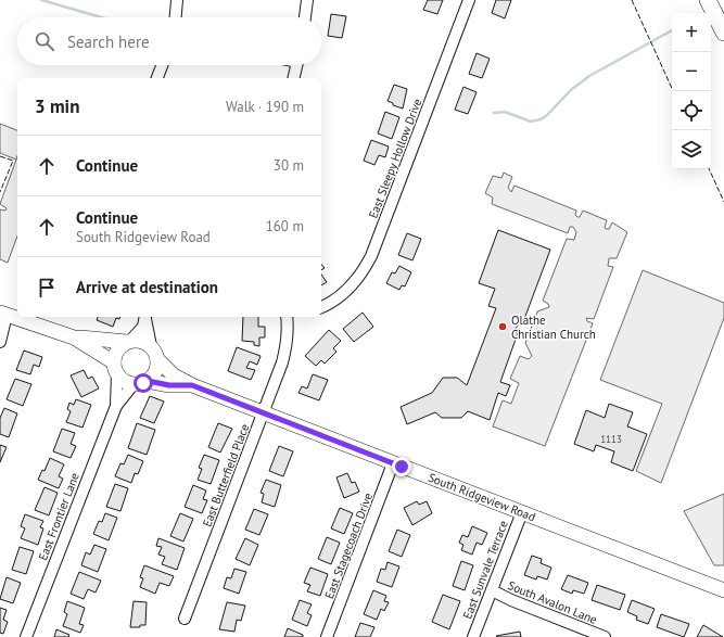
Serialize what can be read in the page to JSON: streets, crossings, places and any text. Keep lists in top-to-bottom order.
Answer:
{
  "streets": {
    "main road": ["South Ridgeview Road"],
    "street": [
      "East Sleepy Hollow Drive",
      "East Butterfield Place",
      "East Frontier Lane",
      "East Stagecoach Drive",
      "East Sunvale Terrace",
      "South Avalon Lane"
    ]
  },
  "crossings": [
    ["East Butterfield Place", "South Ridgeview Road"],
    ["South Ridgeview Road", "East Stagecoach Drive"],
    ["South Ridgeview Road", "East Sunvale Terrace"],
    ["East Sunvale Terrace", "South Avalon Lane"]
  ],
  "places": ["Olathe Christian Church"],
  "house_numbers": ["1113"],
  "page": {
    "map_buttons": ["+", "−"],
    "search": "Search here",
    "heading": ["3 min", "Walk · 190 m"],
    "list": [
      ["Continue", "30 m"],
      ["Continue", "South Ridgeview Road", "160 m"],
      "Arrive at destination"
    ]
  }
}
